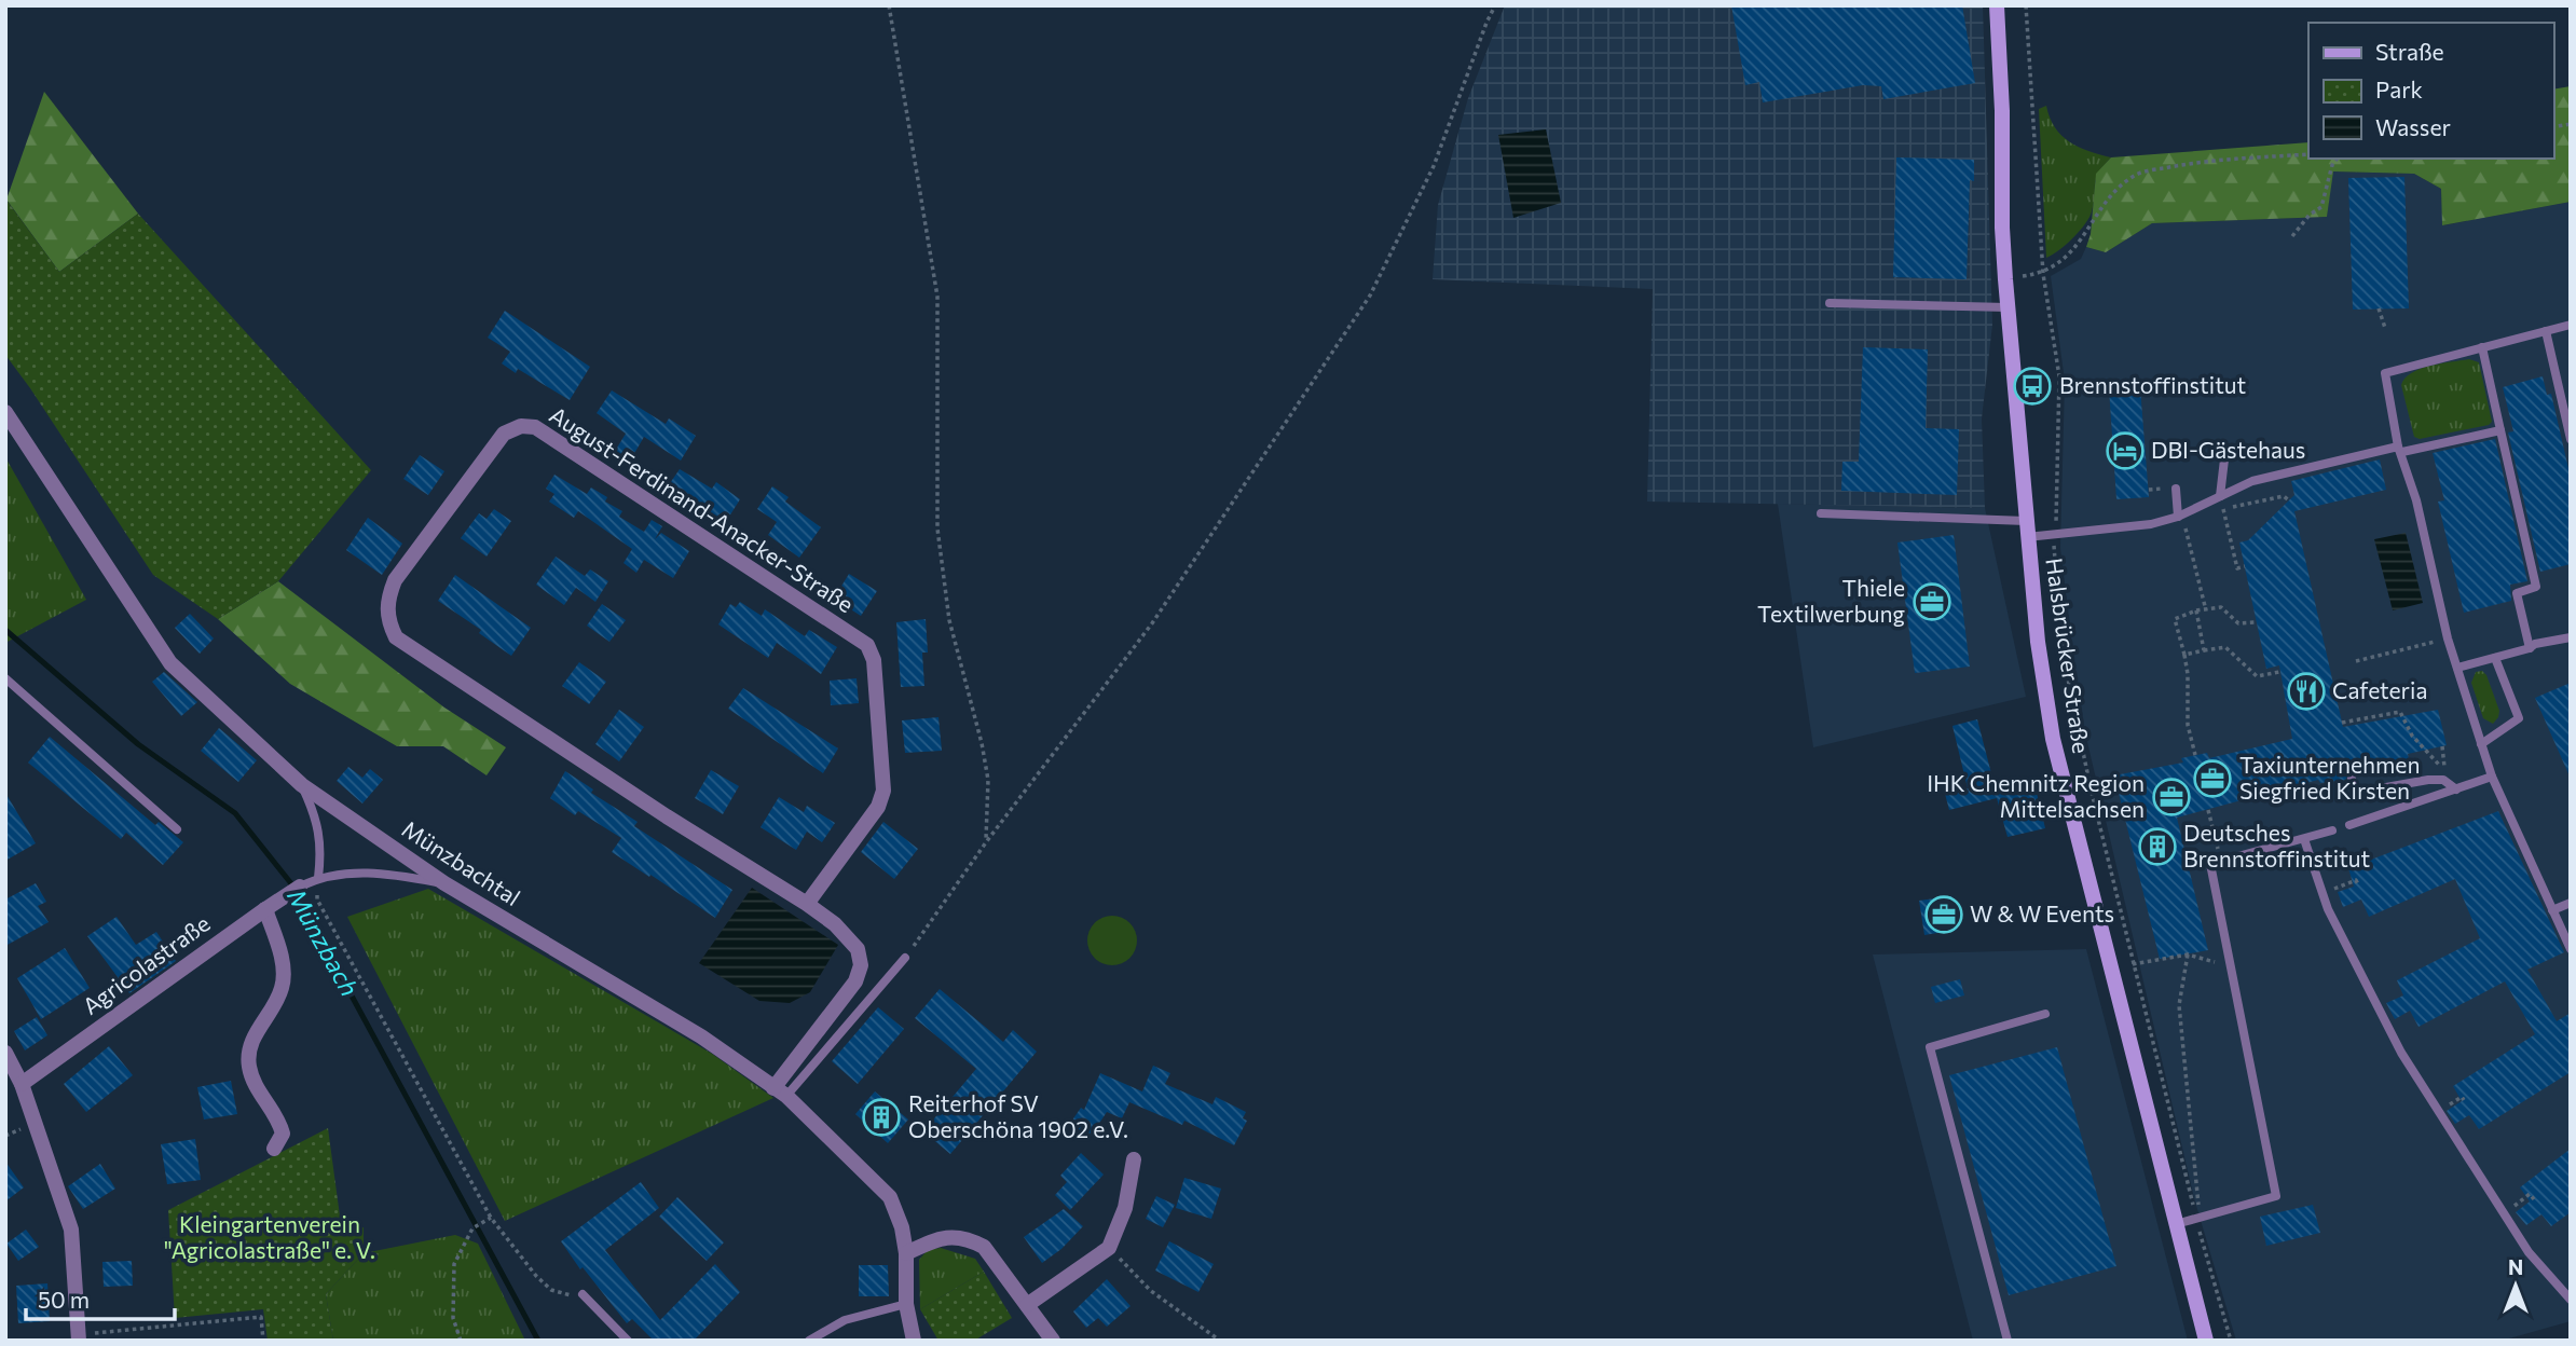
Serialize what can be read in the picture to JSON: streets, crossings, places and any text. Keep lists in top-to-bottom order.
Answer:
{
  "streets": {
    "main road": ["Halsbrücker Straße"],
    "street": ["August-Ferdinand-Anacker-Straße", "Münzbachtal", "Agricolastraße"]
  },
  "crossings": [
    ["August-Ferdinand-Anacker-Straße", "Münzbachtal"]
  ],
  "water": ["Münzbach"],
  "parks": ["Kleingartenverein \"Agricolastraße\" e. V."],
  "places": {
    "bus stop": ["Brennstoffinstitut"],
    "hotel": ["DBI-Gästehaus"],
    "office": [
      "Thiele Textilwerbung",
      "Taxiunternehmen Siegfried Kirsten",
      "IHK Chemnitz Region Mittelsachsen",
      "W & W Events"
    ],
    "restaurant": ["Cafeteria"],
    "building": ["Deutsches Brennstoffinstitut", "Reiterhof SV Oberschöna 1902 e.V."]
  },
  "legend": ["Straße", "Park", "Wasser"],
  "scale_bar": "50 m",
  "north": "top"
}
